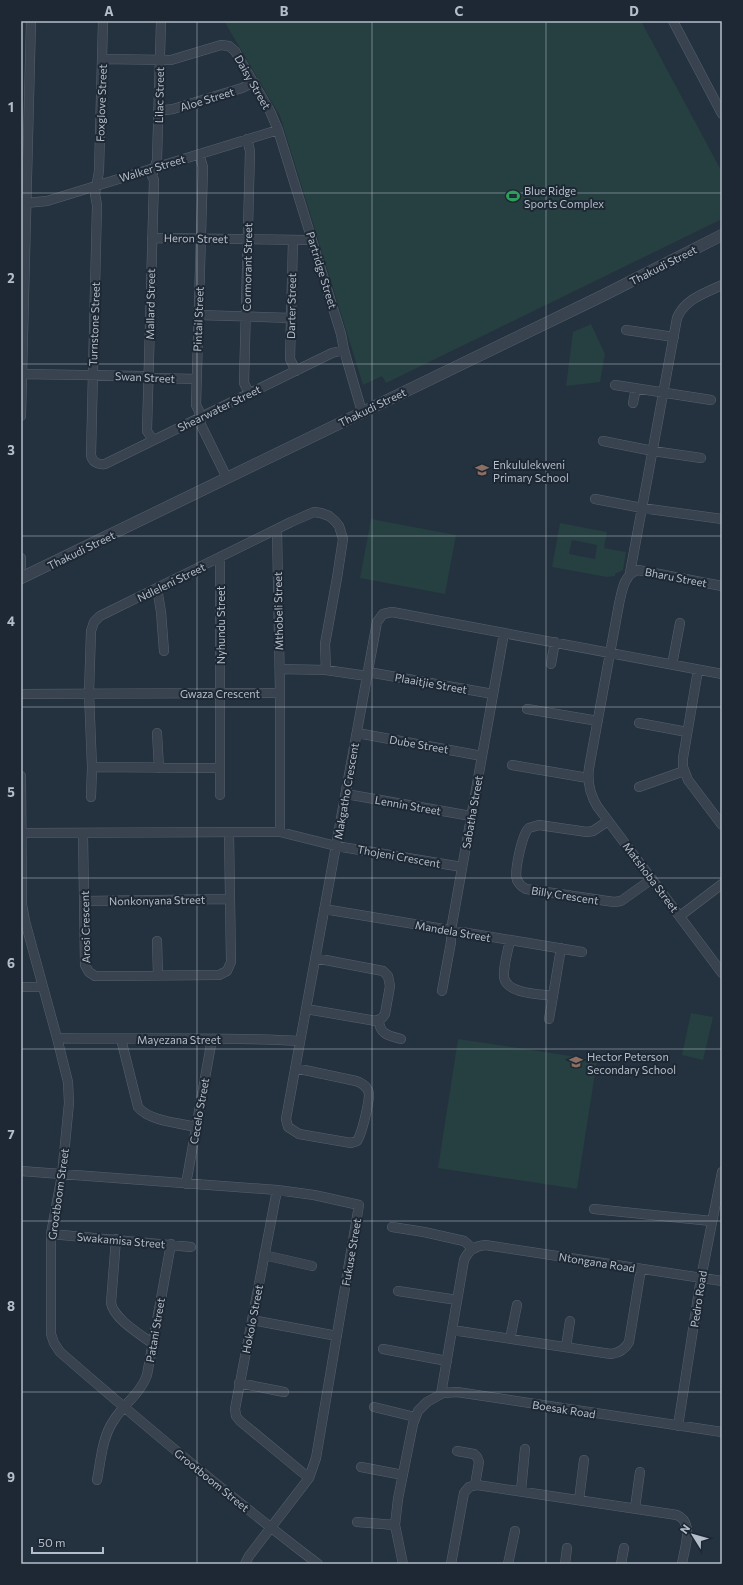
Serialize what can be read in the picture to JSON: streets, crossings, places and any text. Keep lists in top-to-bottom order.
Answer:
{
  "streets": {
    "street": [
      "Daisy Street",
      "Lilac Street",
      "Aloe Street",
      "Foxglove Street",
      "Walker Street",
      "Heron Street",
      "Thakudi Street",
      "Cormorant Street",
      "Partridge Street",
      "Mallard Street",
      "Darter Street",
      "Pintail Street",
      "Turnstone Street",
      "Swan Street",
      "Shearwater Street",
      "Bharu Street",
      "Ndleleni Street",
      "Mthobeli Street",
      "Nyhundu Street",
      "Plaaitjie Street",
      "Gwaza Crescent",
      "Dube Street",
      "Makgatho Crescent",
      "Lennin Street",
      "Sabatha Street",
      "Thojeni Crescent",
      "Matshoba Street",
      "Billy Crescent",
      "Nonkonyana Street",
      "Arosi Crescent",
      "Mandela Street",
      "Mayezana Street",
      "Cecelo Street",
      "Grootboom Street",
      "Swakamisa Street",
      "Fukuse Street",
      "Ntongana Road",
      "Pedro Road",
      "Hokolo Street",
      "Patani Street",
      "Boesak Road"
    ]
  },
  "crossings": [
    ["Daisy Street", "Lilac Street"],
    ["Daisy Street", "Aloe Street"],
    ["Daisy Street", "Foxglove Street"],
    ["Daisy Street", "Walker Street"],
    ["Daisy Street", "Partridge Street"],
    ["Lilac Street", "Aloe Street"],
    ["Lilac Street", "Walker Street"],
    ["Lilac Street", "Mallard Street"],
    ["Foxglove Street", "Walker Street"],
    ["Foxglove Street", "Turnstone Street"],
    ["Walker Street", "Cormorant Street"],
    ["Walker Street", "Partridge Street"],
    ["Walker Street", "Mallard Street"],
    ["Walker Street", "Pintail Street"],
    ["Walker Street", "Turnstone Street"],
    ["Heron Street", "Cormorant Street"],
    ["Heron Street", "Partridge Street"],
    ["Heron Street", "Mallard Street"],
    ["Heron Street", "Darter Street"],
    ["Heron Street", "Pintail Street"],
    ["Thakudi Street", "Partridge Street"],
    ["Thakudi Street", "Pintail Street"],
    ["Cormorant Street", "Shearwater Street"],
    ["Partridge Street", "Shearwater Street"],
    ["Mallard Street", "Swan Street"],
    ["Mallard Street", "Shearwater Street"],
    ["Darter Street", "Shearwater Street"],
    ["Pintail Street", "Swan Street"],
    ["Pintail Street", "Shearwater Street"],
    ["Turnstone Street", "Swan Street"],
    ["Turnstone Street", "Shearwater Street"],
    ["Bharu Street", "Matshoba Street"],
    ["Ndleleni Street", "Mthobeli Street"],
    ["Ndleleni Street", "Nyhundu Street"],
    ["Ndleleni Street", "Plaaitjie Street"],
    ["Ndleleni Street", "Gwaza Crescent"],
    ["Mthobeli Street", "Plaaitjie Street"],
    ["Mthobeli Street", "Gwaza Crescent"],
    ["Nyhundu Street", "Gwaza Crescent"],
    ["Plaaitjie Street", "Makgatho Crescent"],
    ["Plaaitjie Street", "Sabatha Street"],
    ["Dube Street", "Makgatho Crescent"],
    ["Dube Street", "Sabatha Street"],
    ["Makgatho Crescent", "Lennin Street"],
    ["Makgatho Crescent", "Sabatha Street"],
    ["Makgatho Crescent", "Thojeni Crescent"],
    ["Makgatho Crescent", "Matshoba Street"],
    ["Makgatho Crescent", "Mandela Street"],
    ["Makgatho Crescent", "Mayezana Street"],
    ["Lennin Street", "Sabatha Street"],
    ["Sabatha Street", "Thojeni Crescent"],
    ["Sabatha Street", "Mandela Street"],
    ["Matshoba Street", "Billy Crescent"],
    ["Nonkonyana Street", "Arosi Crescent"],
    ["Mayezana Street", "Cecelo Street"],
    ["Mayezana Street", "Grootboom Street"],
    ["Cecelo Street", "Fukuse Street"],
    ["Grootboom Street", "Swakamisa Street"],
    ["Grootboom Street", "Fukuse Street"],
    ["Grootboom Street", "Patani Street"],
    ["Swakamisa Street", "Patani Street"],
    ["Fukuse Street", "Hokolo Street"],
    ["Ntongana Road", "Pedro Road"],
    ["Pedro Road", "Boesak Road"]
  ],
  "places": {
    "sports": ["Blue Ridge Sports Complex"],
    "school or university": ["Enkululekweni Primary School", "Hector Peterson Secondary School"]
  },
  "scale_bar": "50 m",
  "north": "top left",
  "grid": {
    "columns": [
      "A",
      "B",
      "C",
      "D"
    ],
    "rows": [
      "1",
      "2",
      "3",
      "4",
      "5",
      "6",
      "7",
      "8",
      "9"
    ]
  }
}
